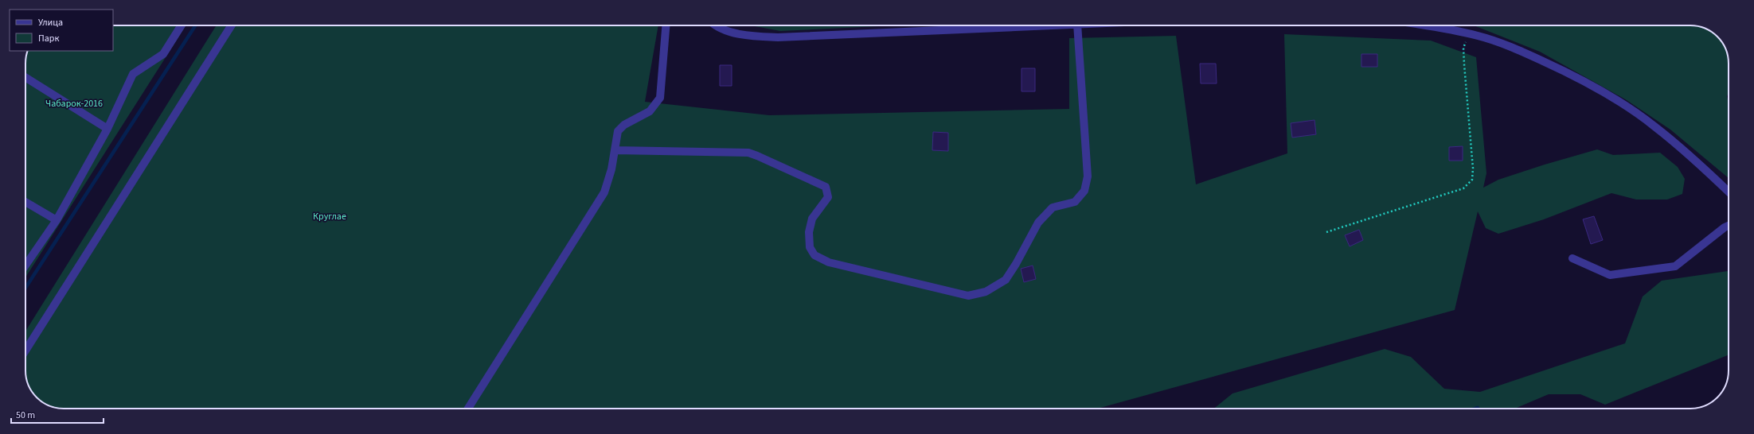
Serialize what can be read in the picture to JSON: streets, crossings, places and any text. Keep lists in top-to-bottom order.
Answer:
{
  "parks": ["Чабарок-2016", "Круглае"],
  "legend": ["Улица", "Парк"],
  "scale_bar": "50 m"
}
